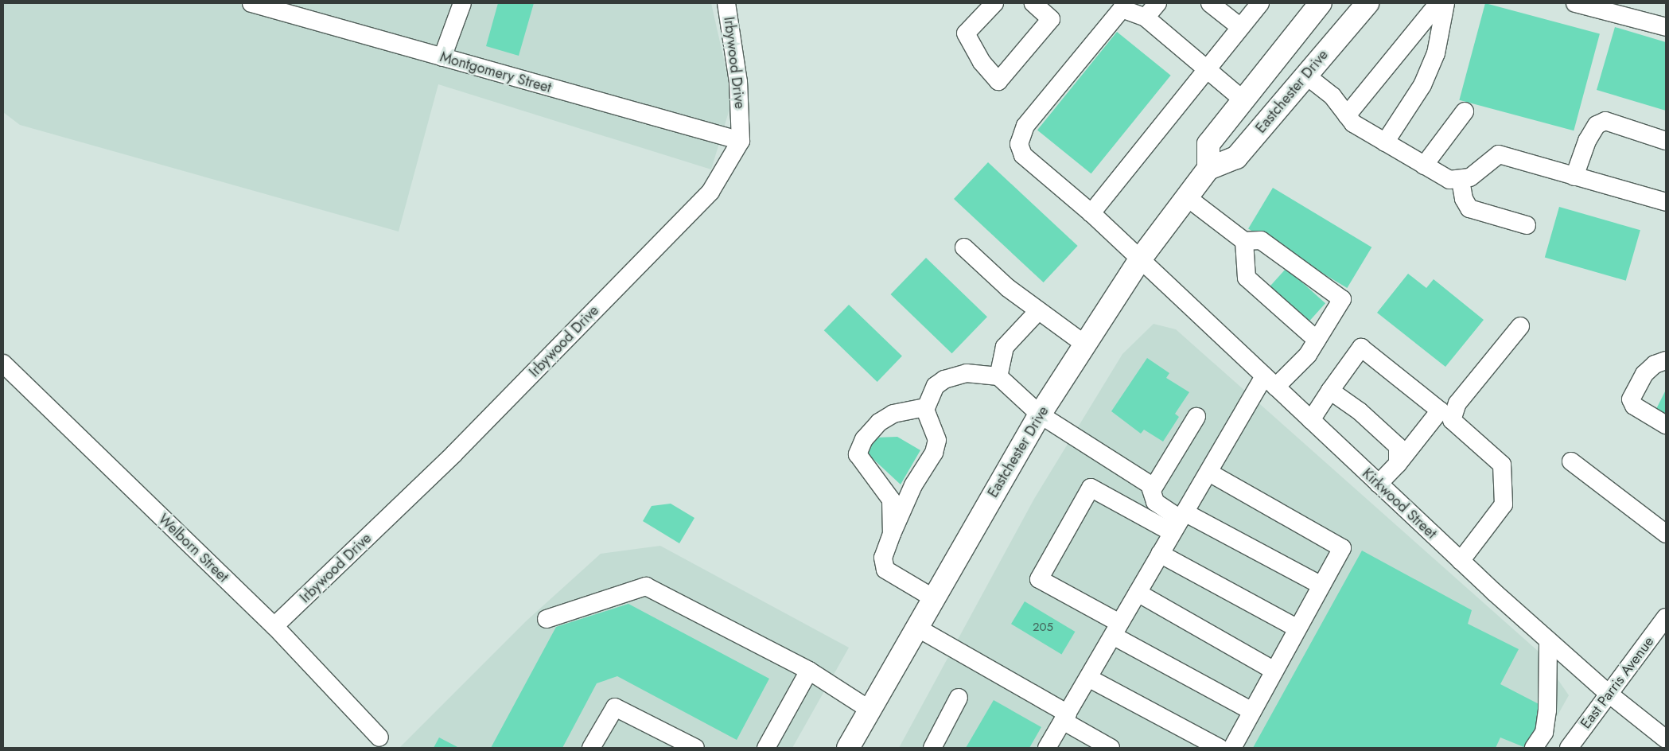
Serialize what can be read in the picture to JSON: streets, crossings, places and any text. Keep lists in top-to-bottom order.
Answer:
{
  "streets": {
    "main road": ["Eastchester Drive"],
    "street": [
      "Irbywood Drive",
      "Montgomery Street",
      "Kirkwood Street",
      "Welborn Street",
      "East Parris Avenue"
    ]
  },
  "crossings": [
    ["Irbywood Drive", "Montgomery Street"],
    ["Irbywood Drive", "Welborn Street"],
    ["Eastchester Drive", "Kirkwood Street"],
    ["Kirkwood Street", "East Parris Avenue"]
  ],
  "house_numbers": ["205"]
}
